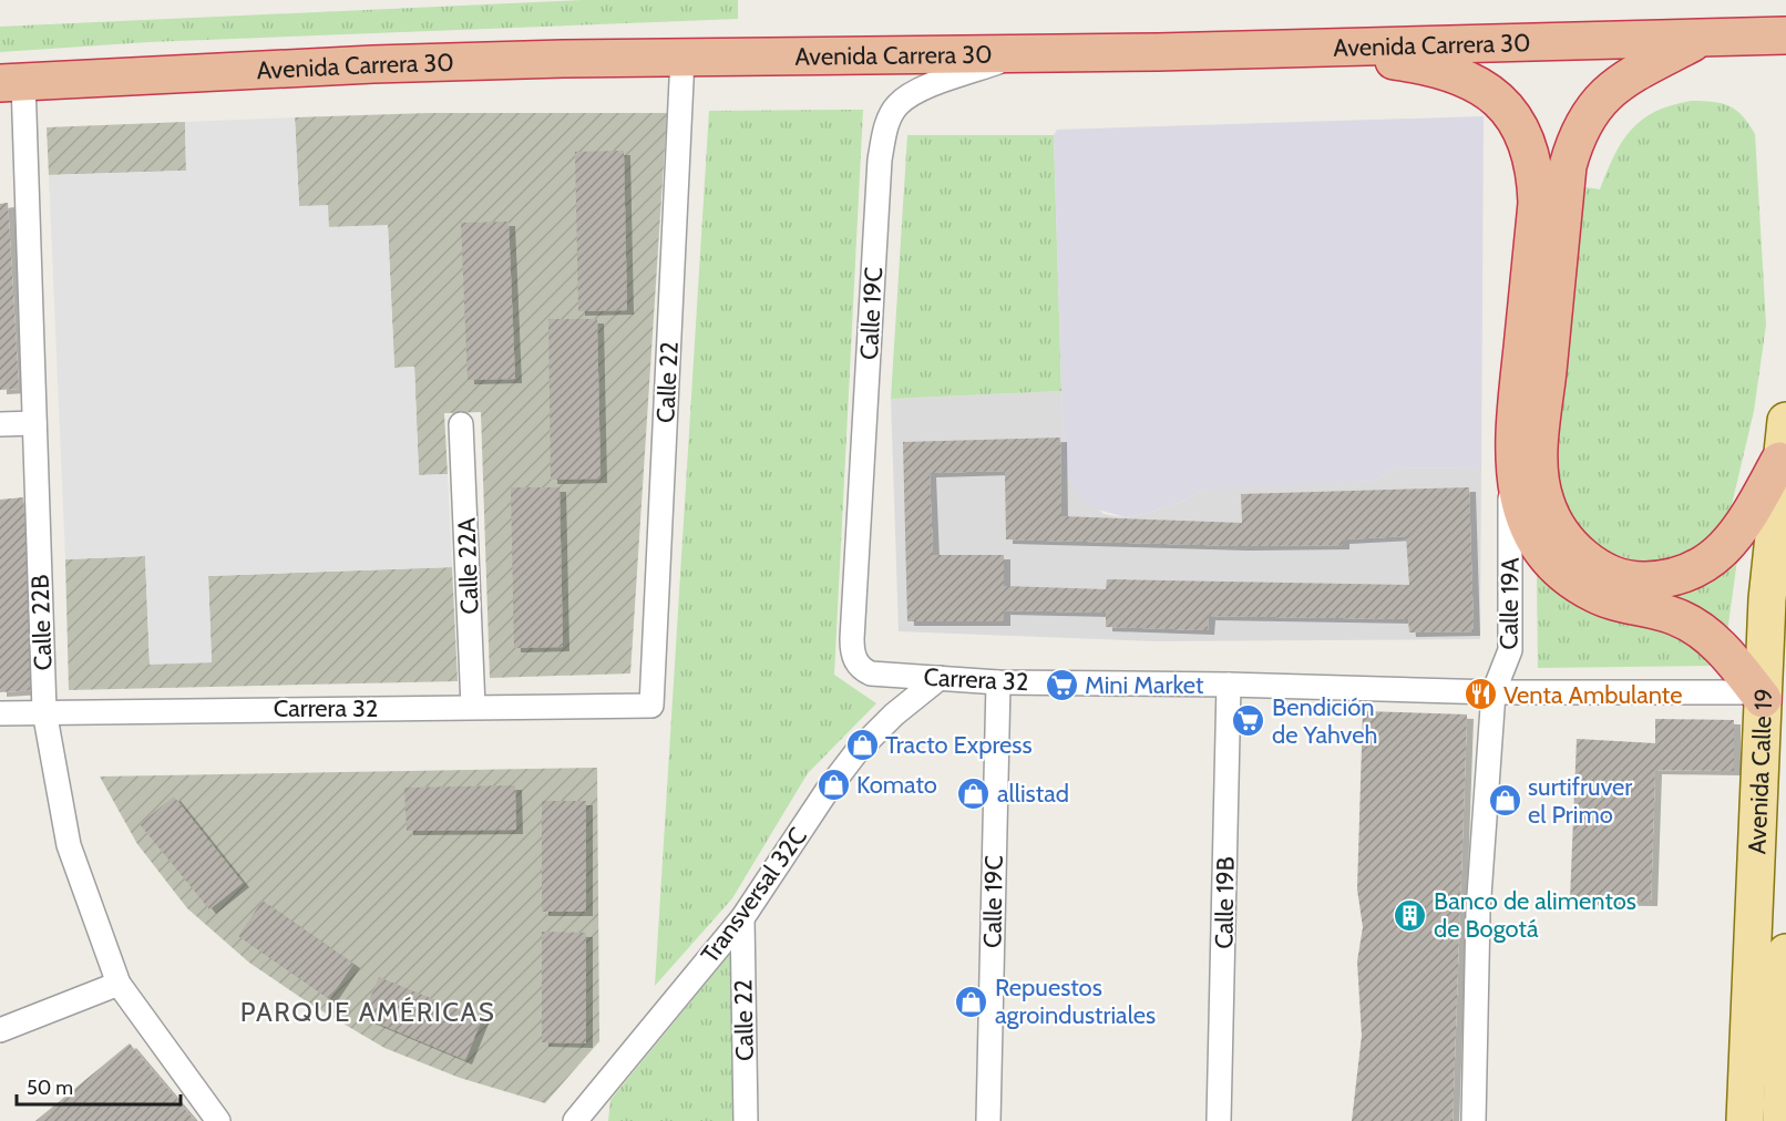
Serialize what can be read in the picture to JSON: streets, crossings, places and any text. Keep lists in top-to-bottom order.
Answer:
{
  "streets": {
    "highway": ["Avenida Carrera 30"],
    "main road": ["Avenida Calle 19"],
    "street": [
      "Calle 19C",
      "Calle 22",
      "Calle 22A",
      "Calle 19A",
      "Calle 22B",
      "Carrera 32",
      "Transversal 32C",
      "Calle 19B"
    ]
  },
  "crossings": [
    ["Avenida Carrera 30", "Calle 19C"],
    ["Avenida Carrera 30", "Calle 22"],
    ["Avenida Carrera 30", "Calle 22B"],
    ["Calle 19C", "Carrera 32"],
    ["Calle 22", "Carrera 32"],
    ["Calle 22", "Transversal 32C"],
    ["Calle 22A", "Carrera 32"],
    ["Calle 19A", "Carrera 32"],
    ["Calle 22B", "Carrera 32"],
    ["Carrera 32", "Avenida Calle 19"],
    ["Carrera 32", "Transversal 32C"],
    ["Carrera 32", "Calle 19B"]
  ],
  "districts": ["PARQUE AMÉRICAS"],
  "places": {
    "supermarket": ["Mini Market", "Bendición de Yahveh"],
    "restaurant": ["Venta Ambulante"],
    "shop": [
      "Tracto Express",
      "Komato",
      "allistad",
      "surtifruver el Primo",
      "Repuestos agroindustriales"
    ],
    "building": ["Banco de alimentos de Bogotá"]
  },
  "scale_bar": "50 m"
}
